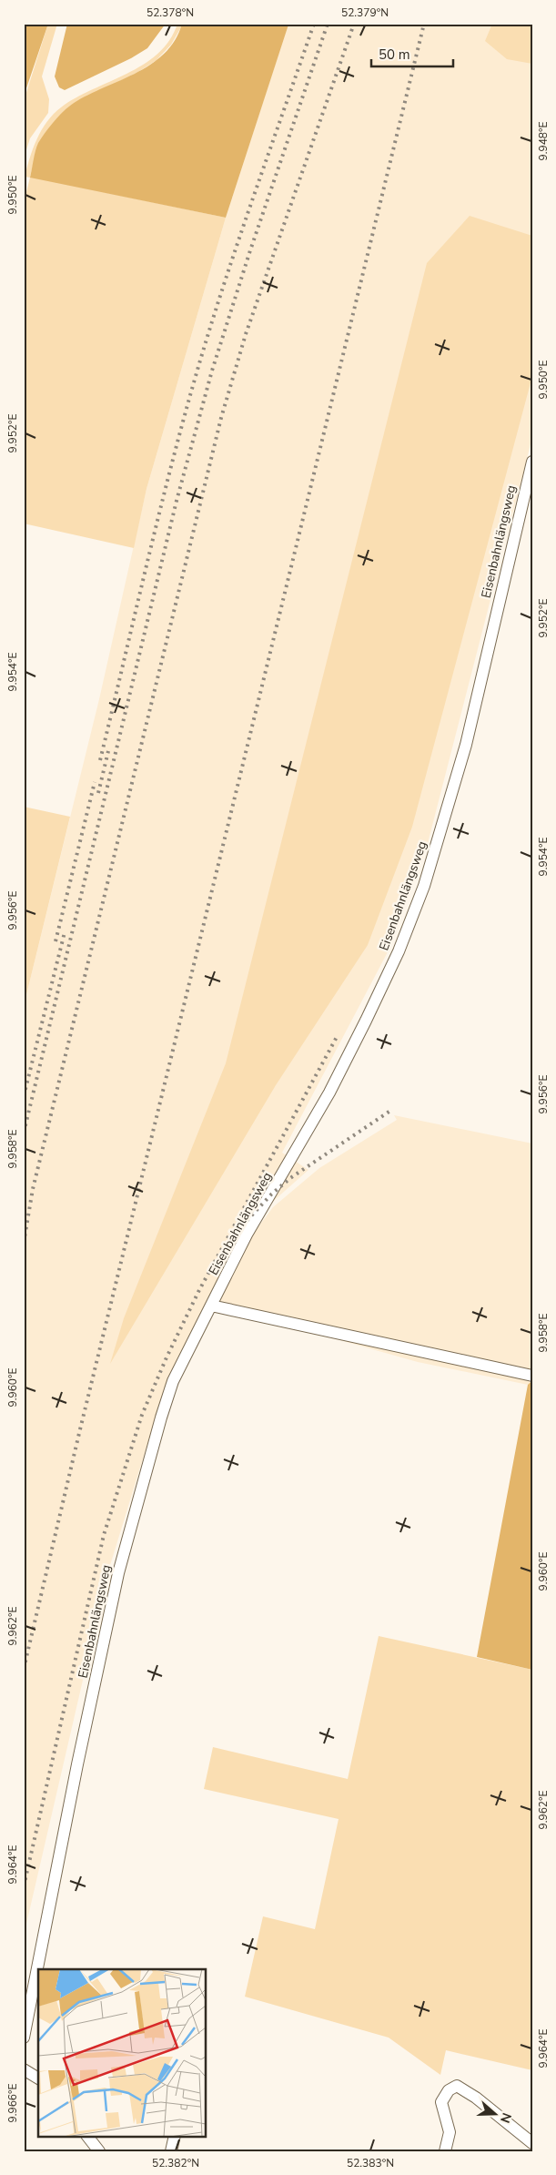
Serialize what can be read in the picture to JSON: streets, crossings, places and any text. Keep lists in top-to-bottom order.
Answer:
{
  "streets": {
    "street": ["Eisenbahnlängsweg"]
  },
  "scale_bar": "50 m",
  "north": "right",
  "coordinates": [
    "52.378°N",
    "52.379°N",
    "9.948°E",
    "9.950°E",
    "9.952°E",
    "9.954°E",
    "9.956°E",
    "9.958°E",
    "9.960°E",
    "9.962°E",
    "9.964°E",
    "9.966°E",
    "52.382°N",
    "52.383°N"
  ]
}
